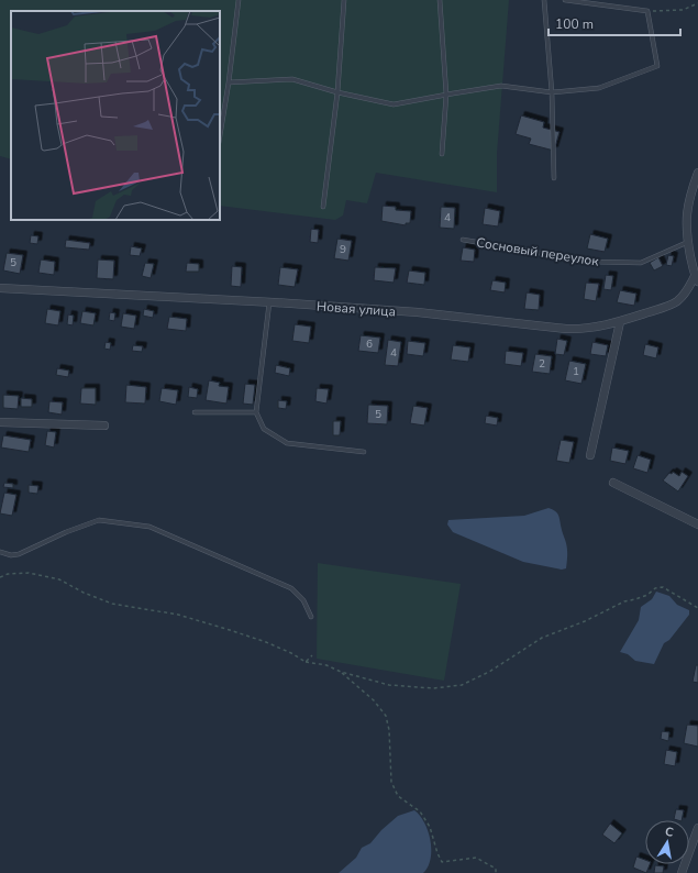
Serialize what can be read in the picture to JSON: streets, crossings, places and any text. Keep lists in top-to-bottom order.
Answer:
{
  "streets": {
    "street": ["Новая улица"],
    "lane": ["Сосновый переулок"]
  },
  "house_numbers": [
    "4",
    "9",
    "5",
    "6",
    "4",
    "2",
    "1",
    "5"
  ],
  "scale_bar": "100 m",
  "north": "top"
}
